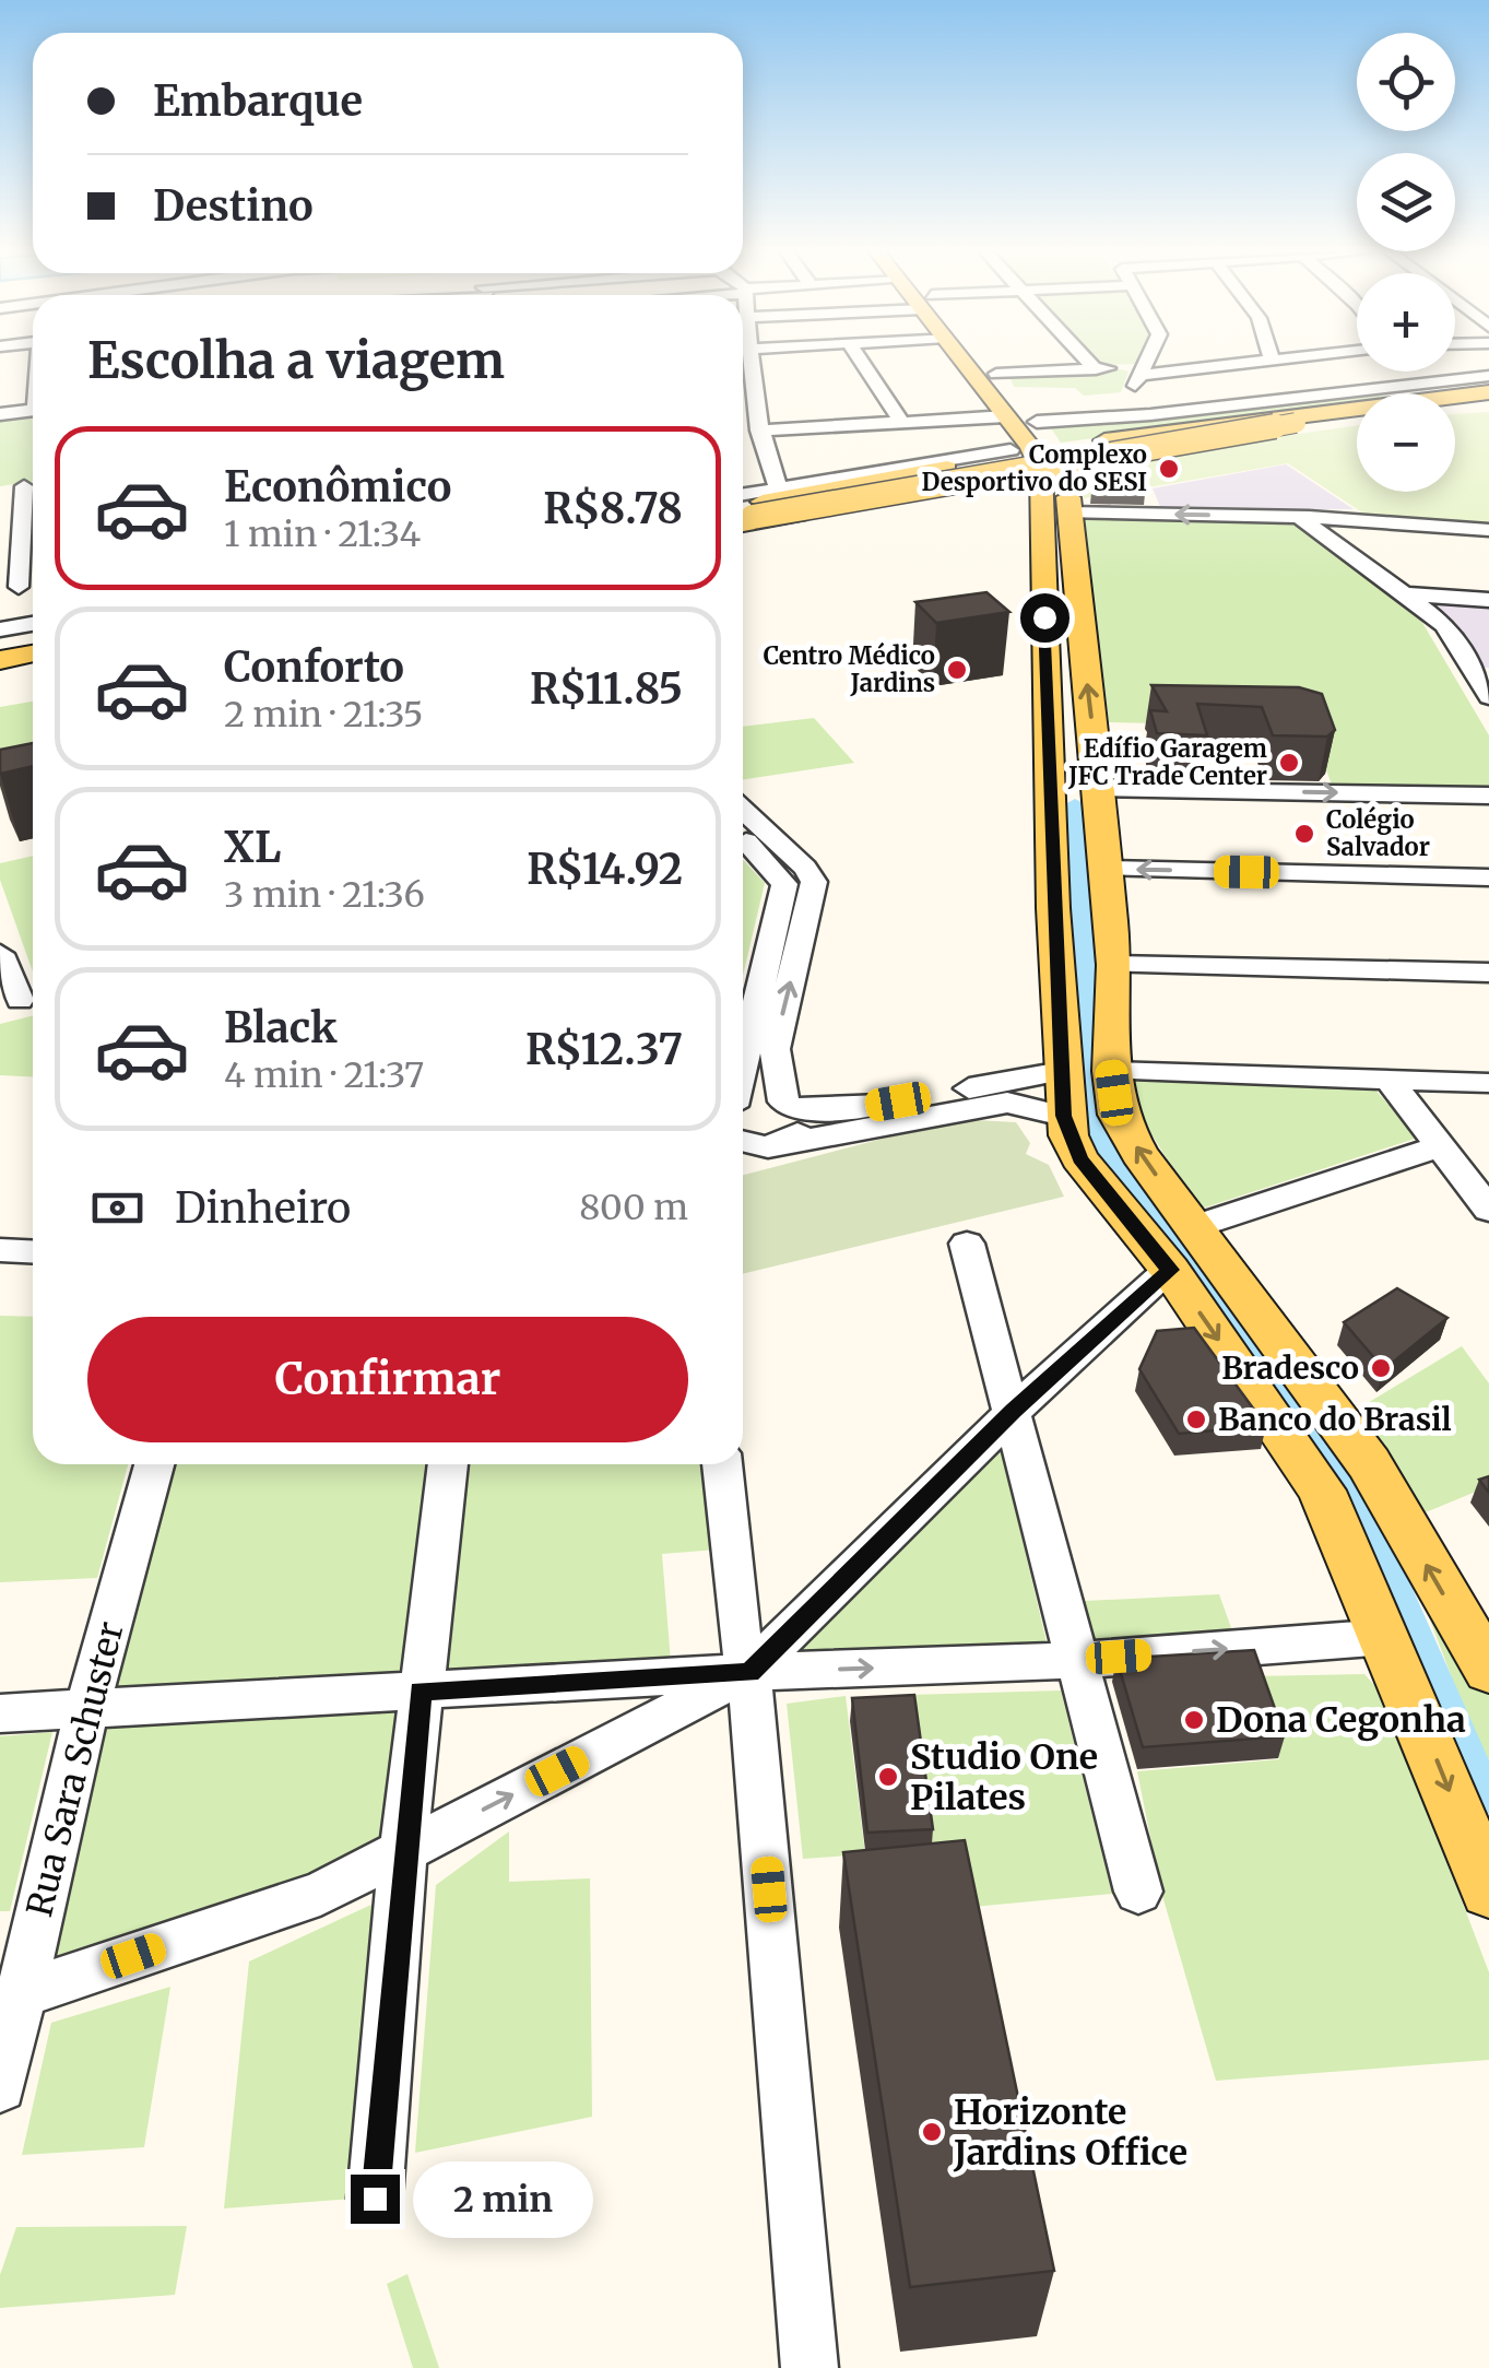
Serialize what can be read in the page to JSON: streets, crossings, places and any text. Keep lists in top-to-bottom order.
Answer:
{
  "streets": {
    "street": ["Rua Sara Schuster"]
  },
  "places": [
    "Complexo Desportivo do SESI",
    "Centro Médico Jardins",
    "Edífio Garagem JFC Trade Center",
    "Colégio Salvador",
    "Bradesco",
    "Banco do Brasil",
    "Dona Cegonha",
    "Studio One Pilates",
    "Horizonte Jardins Office"
  ],
  "page": {
    "map_buttons": ["+", "−"],
    "banner": ["Embarque", "Destino"],
    "heading": "Escolha a viagem",
    "list": [
      {
        "name": "Econômico",
        "note": "1 min · 21:34",
        "value": "R$8.78"
      },
      {
        "name": "Conforto",
        "note": "2 min · 21:35",
        "value": "R$11.85"
      },
      {
        "name": "XL",
        "note": "3 min · 21:36",
        "value": "R$14.92"
      },
      {
        "name": "Black",
        "note": "4 min · 21:37",
        "value": "R$12.37"
      }
    ],
    "pay": ["Dinheiro", "800 m"],
    "buttons": "Confirmar",
    "bubble": "2 min"
  }
}
